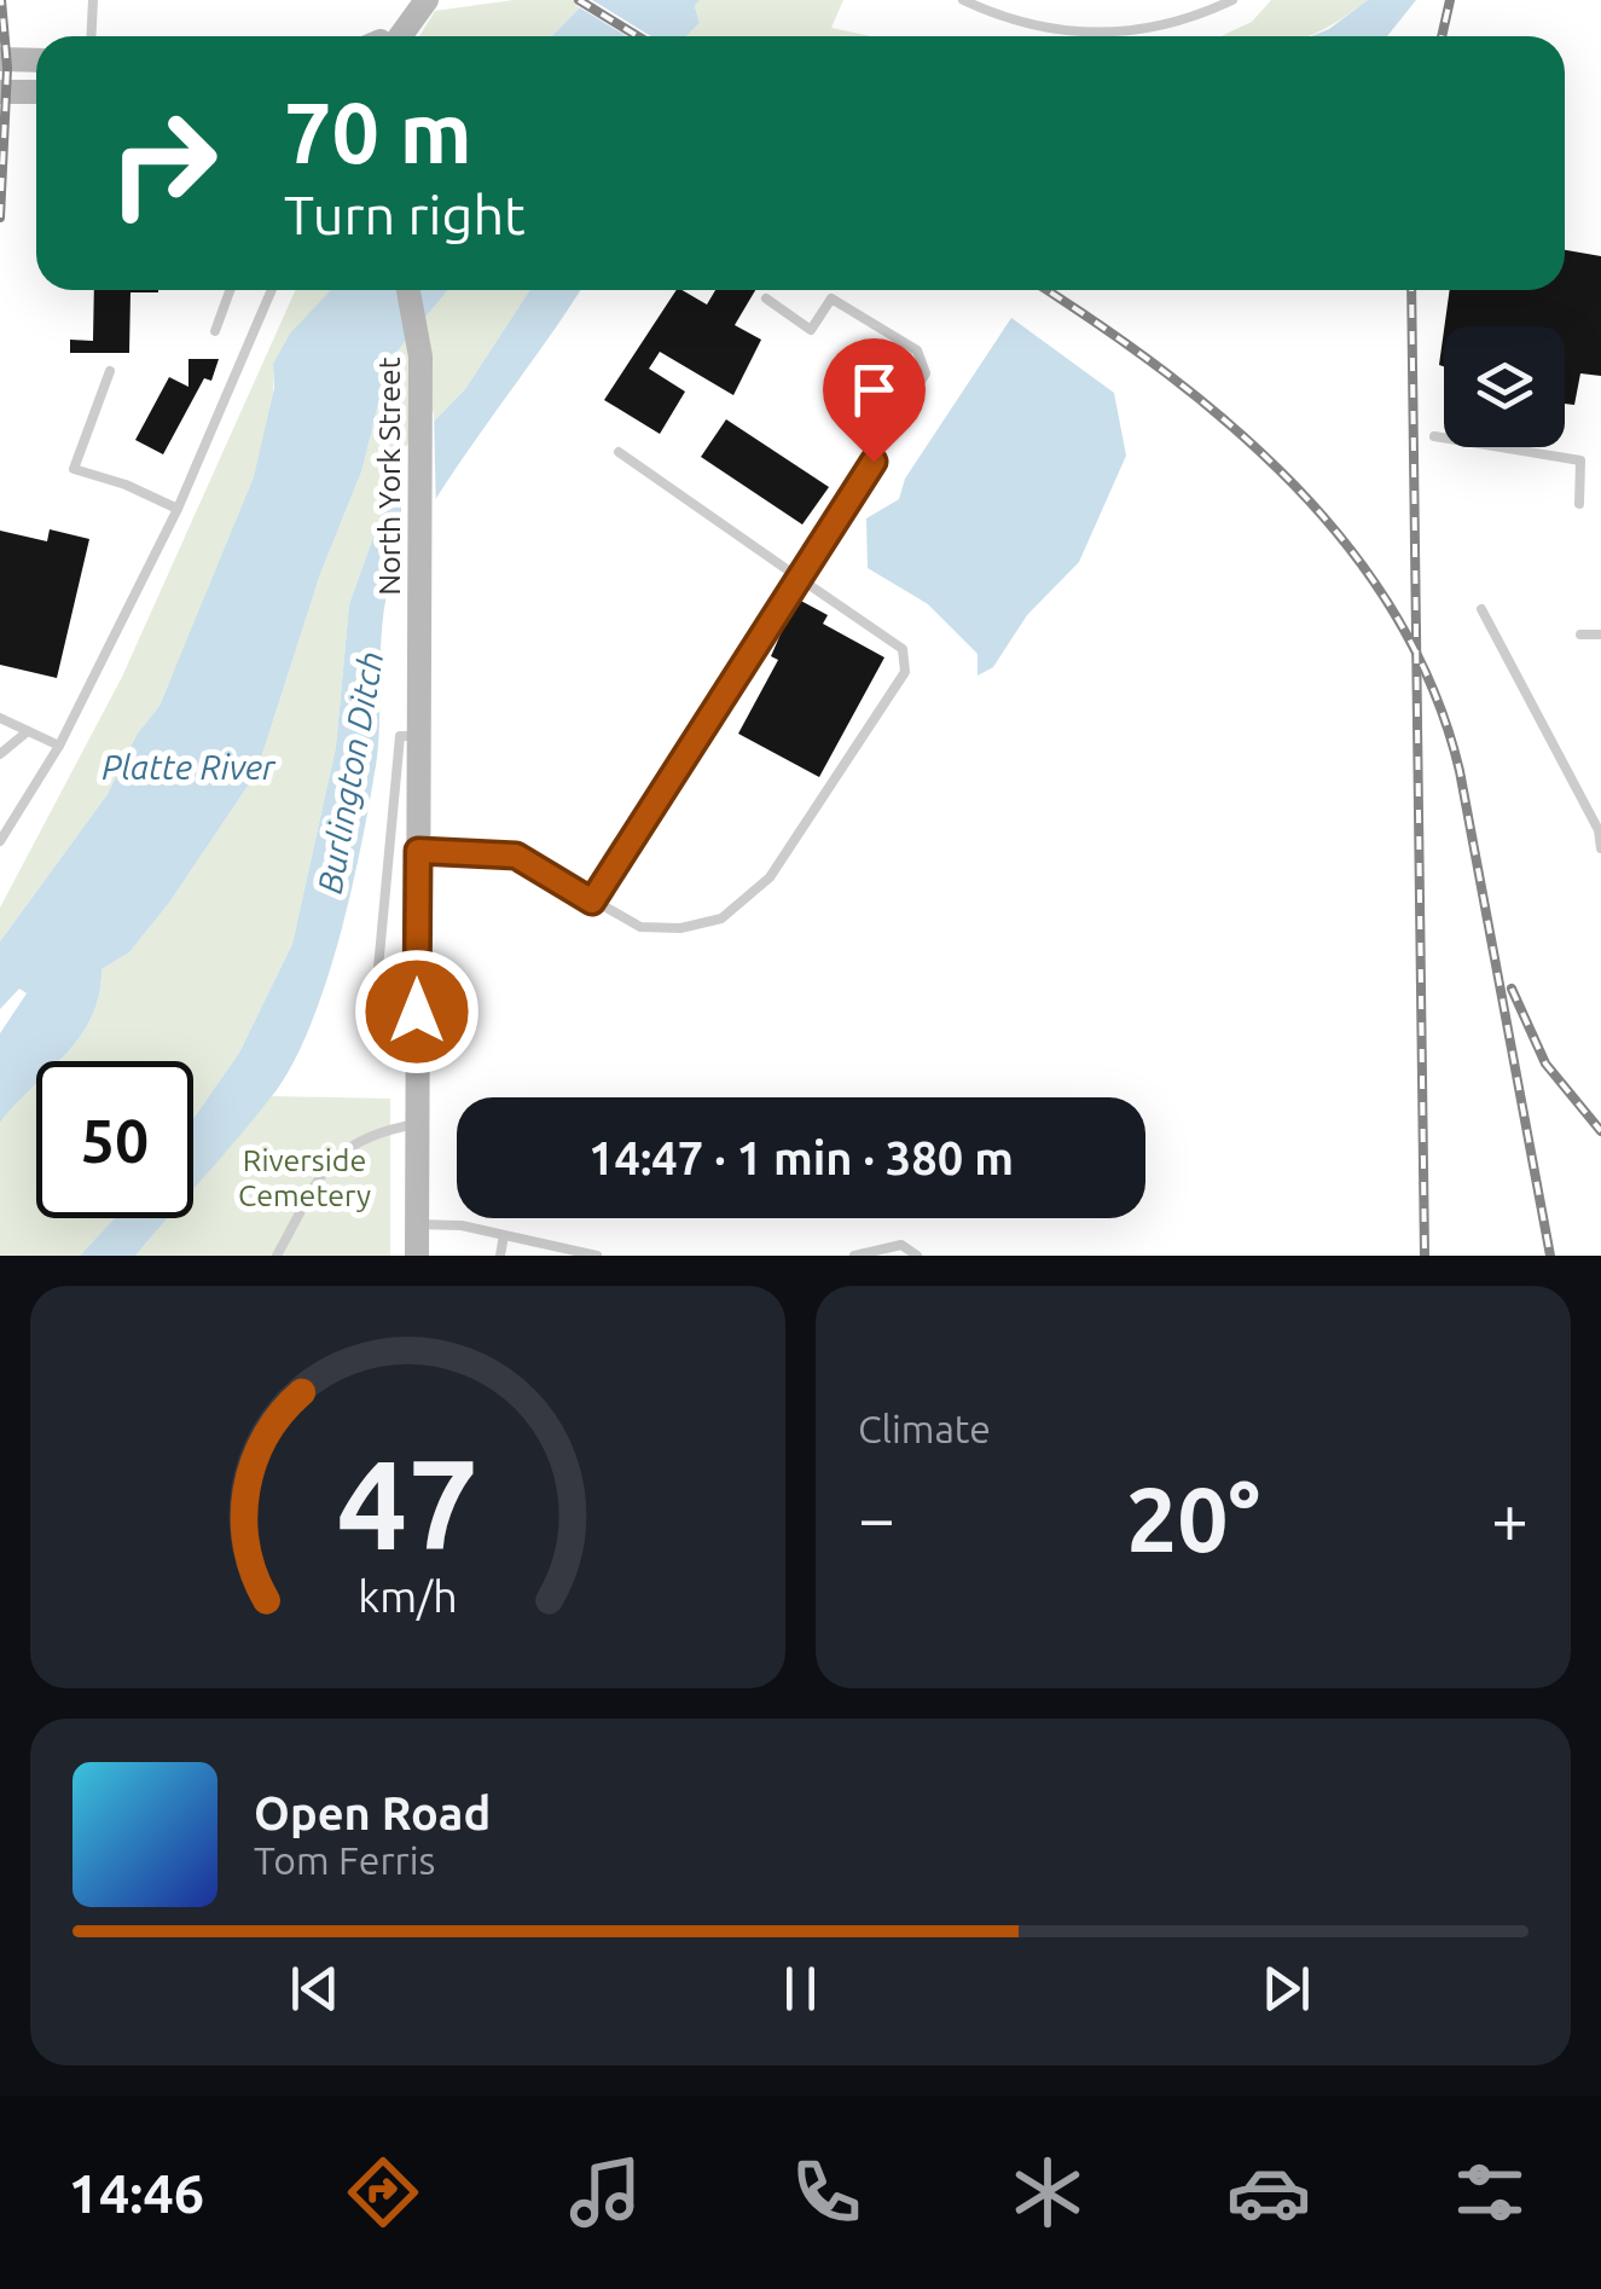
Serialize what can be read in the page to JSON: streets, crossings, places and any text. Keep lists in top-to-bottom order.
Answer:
{
  "streets": {
    "main road": ["North York Street"]
  },
  "water": ["Platte River", "Burlington Ditch"],
  "parks": ["Riverside Cemetery"],
  "page": {
    "turn": ["70 m", "Turn right"],
    "limit": "50",
    "trip": "14:47 · 1 min · 380 m",
    "tile": "Climate",
    "heat": ["−", "20°", "+"],
    "song": ["Open Road", "Tom Ferris"],
    "tabs": "14:46",
    "gauge": ["47", "km/h"]
  }
}
